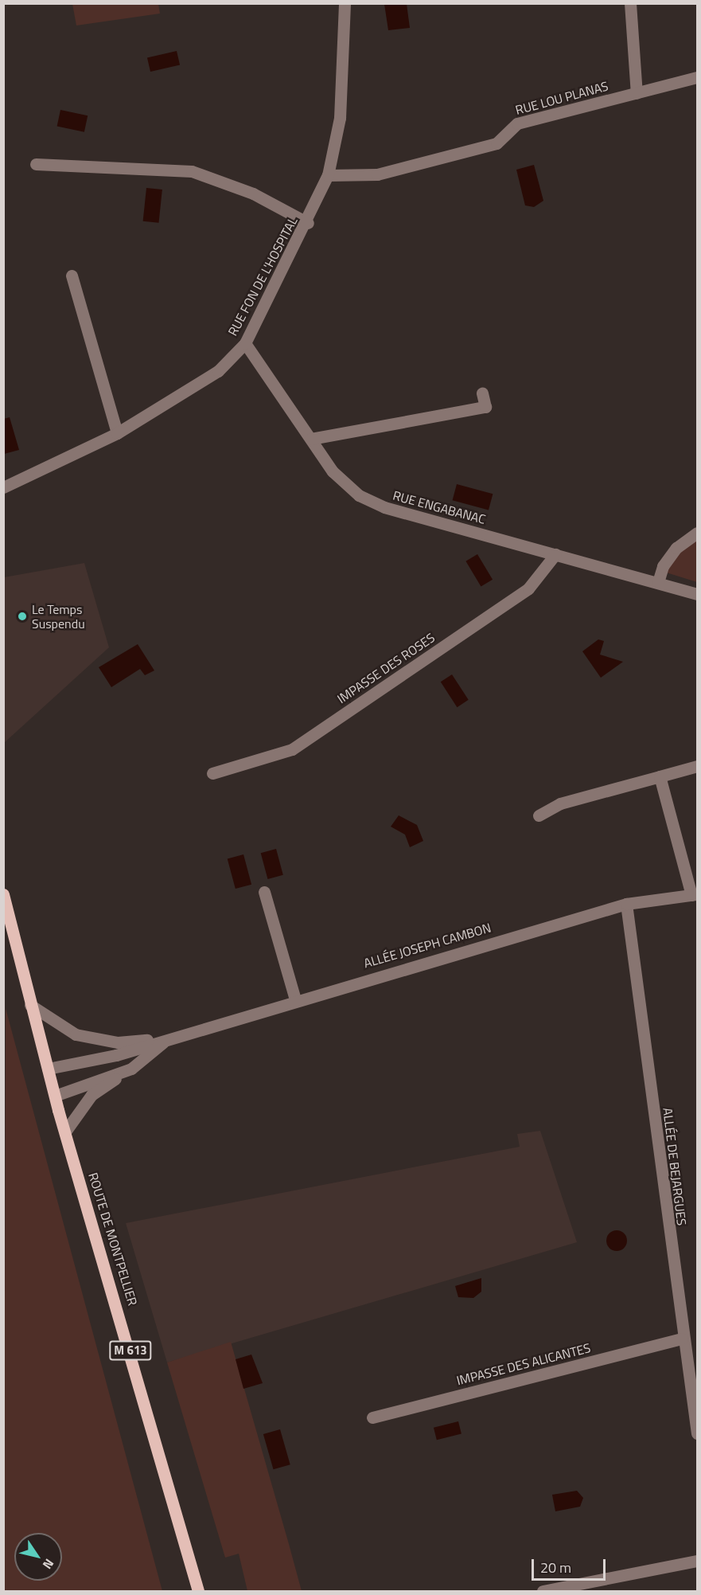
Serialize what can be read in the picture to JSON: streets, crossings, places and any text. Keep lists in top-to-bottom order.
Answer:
{
  "streets": {
    "main road": ["ROUTE DE MONTPELLIER", "M 613"],
    "street": [
      "RUE LOU PLANAS",
      "RUE FON DE L'HOSPITAL",
      "RUE ENGABANAC",
      "IMPASSE DES ROSES",
      "ALLÉE JOSEPH CAMBON",
      "ALLÉE DE BEJARGUES",
      "IMPASSE DES ALICANTES"
    ]
  },
  "crossings": [
    ["RUE LOU PLANAS", "RUE FON DE L'HOSPITAL"],
    ["RUE FON DE L'HOSPITAL", "RUE ENGABANAC"],
    ["RUE ENGABANAC", "IMPASSE DES ROSES"],
    ["ALLÉE JOSEPH CAMBON", "ALLÉE DE BEJARGUES"],
    ["ALLÉE JOSEPH CAMBON", "ROUTE DE MONTPELLIER"],
    ["ALLÉE DE BEJARGUES", "IMPASSE DES ALICANTES"]
  ],
  "places": ["Le Temps Suspendu"],
  "scale_bar": "20 m",
  "north": "bottom right"
}
